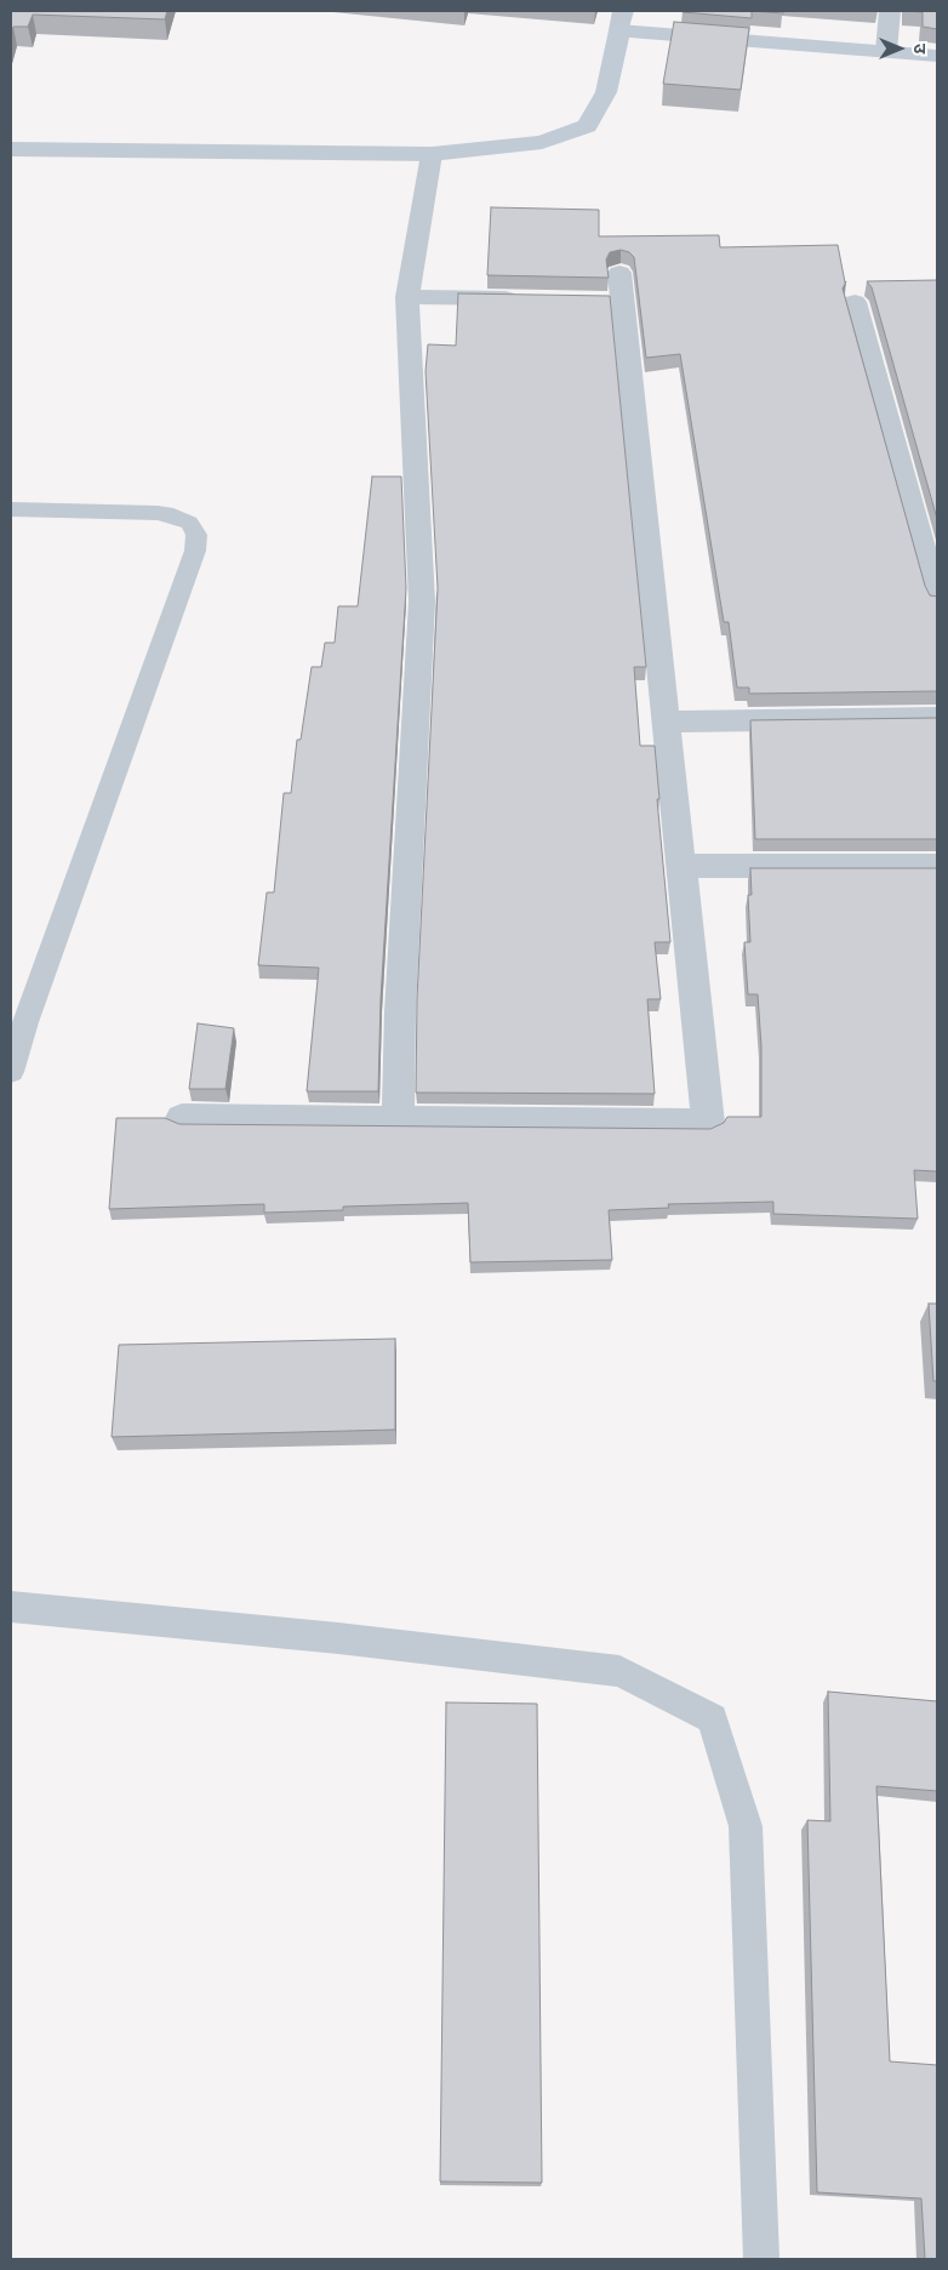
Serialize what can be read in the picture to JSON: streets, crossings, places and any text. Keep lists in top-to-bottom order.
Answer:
{
  "north": "right"
}
